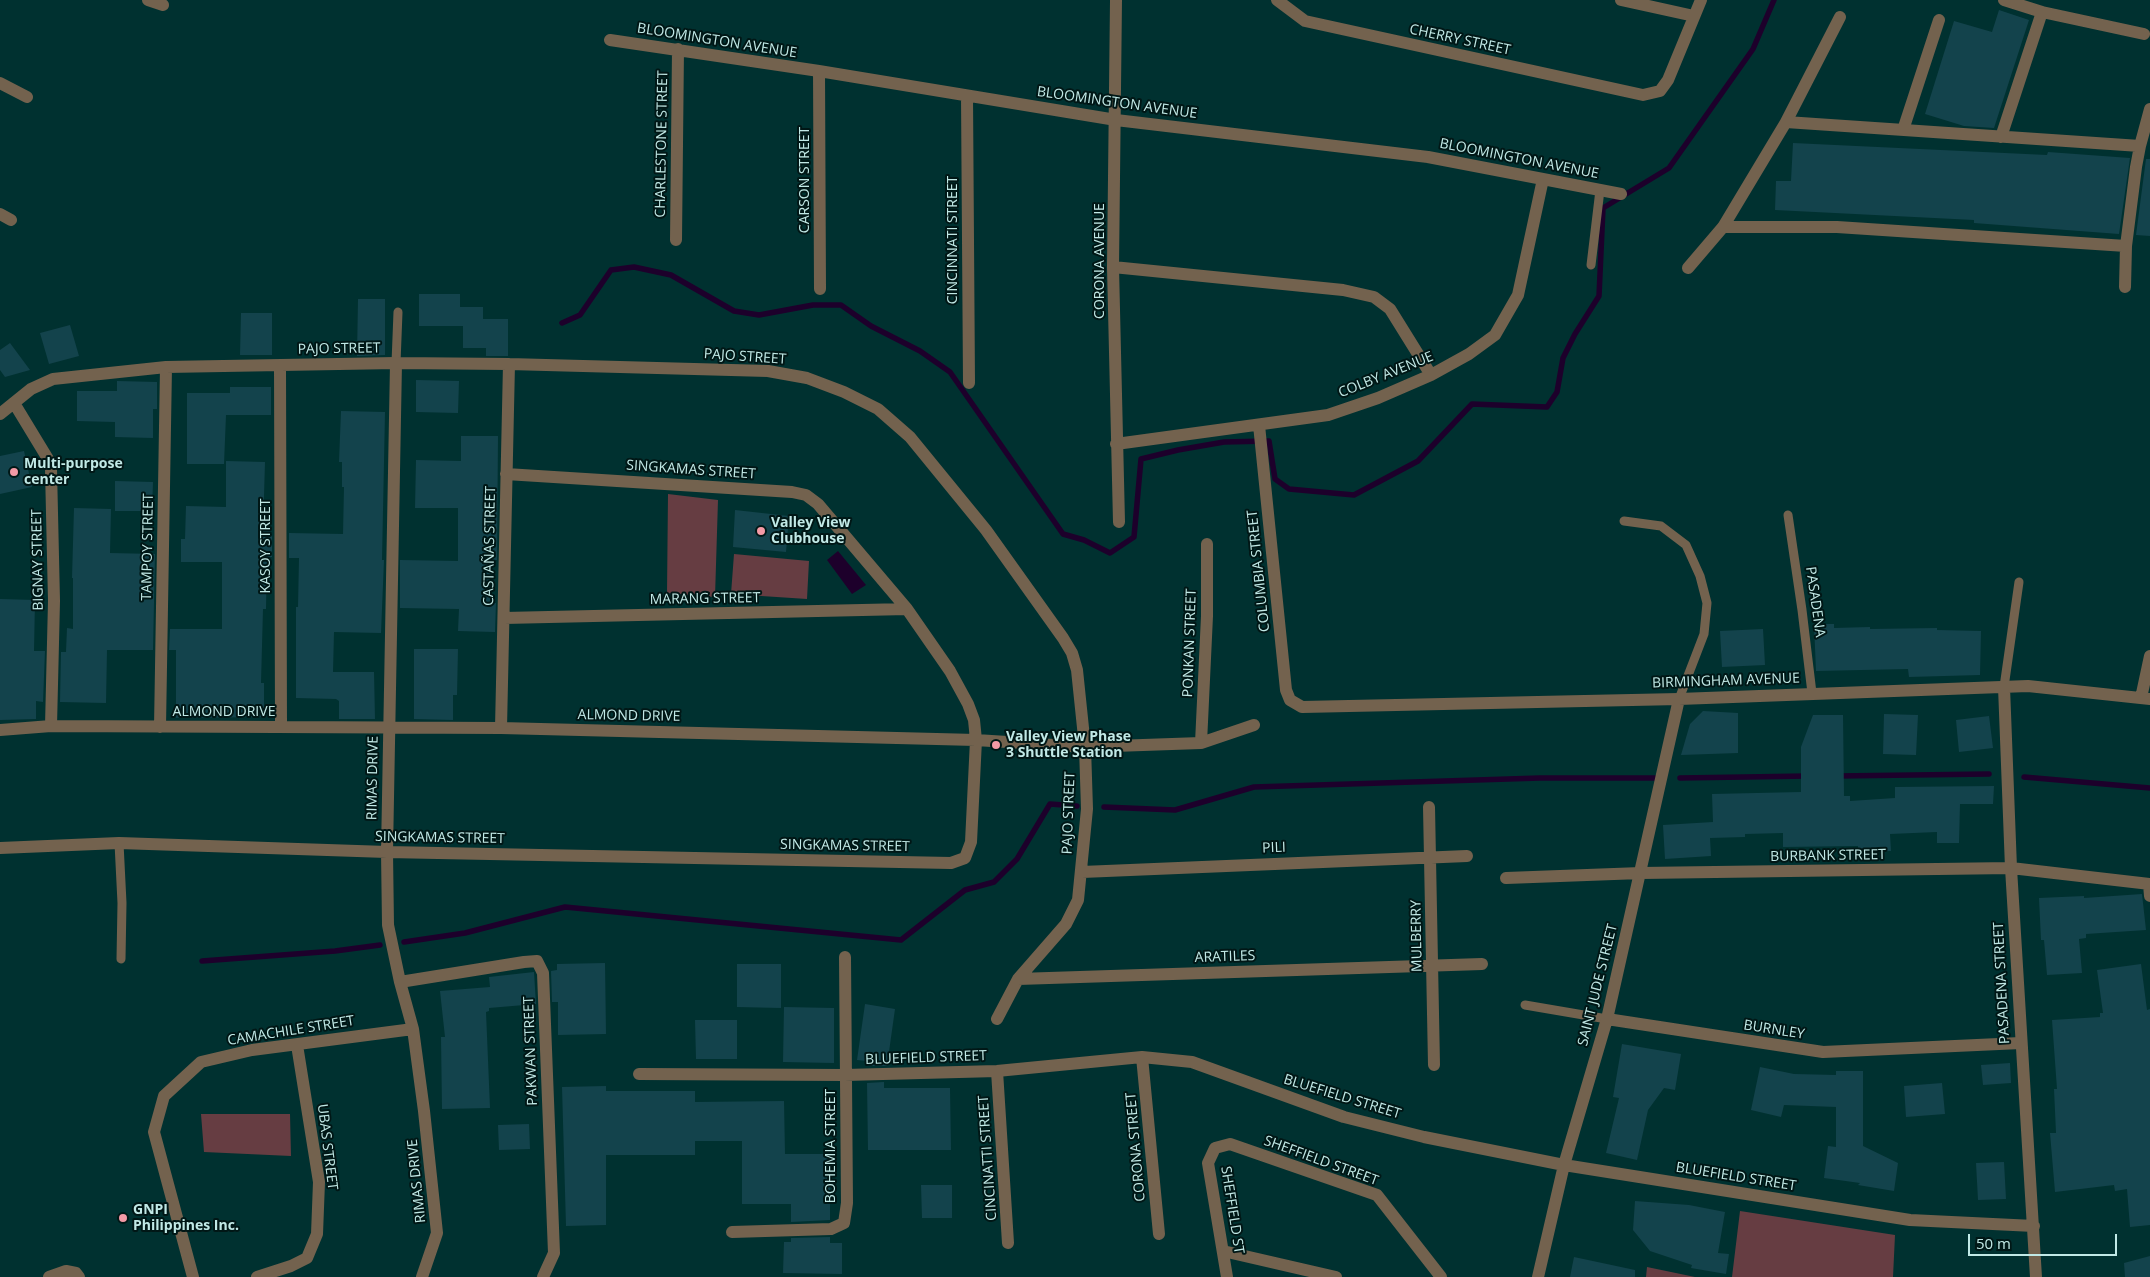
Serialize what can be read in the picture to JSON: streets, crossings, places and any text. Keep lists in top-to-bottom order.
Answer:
{
  "streets": {
    "street": [
      "CHERRY STREET",
      "BLOOMINGTON AVENUE",
      "CHARLESTONE STREET",
      "CARSON STREET",
      "CINCINNATI STREET",
      "CORONA AVENUE",
      "PAJO STREET",
      "COLBY AVENUE",
      "SINGKAMAS STREET",
      "KASOY STREET",
      "CASTAÑAS STREET",
      "TAMPOY STREET",
      "BIGNAY STREET",
      "COLUMBIA STREET",
      "MARANG STREET",
      "PONKAN STREET",
      "BIRMINGHAM AVENUE",
      "ALMOND DRIVE",
      "RIMAS DRIVE",
      "PILI",
      "BURBANK STREET",
      "MULBERRY",
      "ARATILES",
      "PASADENA STREET",
      "SAINT JUDE STREET",
      "BURNLEY",
      "CAMACHILE STREET",
      "PAKWAN STREET",
      "BLUEFIELD STREET",
      "BOHEMIA STREET",
      "UBAS STREET",
      "CORONA STREET",
      "CINCINATTI STREET",
      "SHEFFIELD STREET",
      "SHEFFIELD ST"
    ],
    "lane": ["PASADENA"]
  },
  "crossings": [
    ["BLOOMINGTON AVENUE", "CHARLESTONE STREET"],
    ["BLOOMINGTON AVENUE", "CARSON STREET"],
    ["BLOOMINGTON AVENUE", "CINCINNATI STREET"],
    ["BLOOMINGTON AVENUE", "CORONA AVENUE"],
    ["BLOOMINGTON AVENUE", "COLBY AVENUE"],
    ["CORONA AVENUE", "COLBY AVENUE"],
    ["PAJO STREET", "KASOY STREET"],
    ["PAJO STREET", "CASTAÑAS STREET"],
    ["PAJO STREET", "TAMPOY STREET"],
    ["PAJO STREET", "BIGNAY STREET"],
    ["PAJO STREET", "ALMOND DRIVE"],
    ["PAJO STREET", "RIMAS DRIVE"],
    ["PAJO STREET", "PILI"],
    ["PAJO STREET", "ARATILES"],
    ["COLBY AVENUE", "COLUMBIA STREET"],
    ["SINGKAMAS STREET", "CASTAÑAS STREET"],
    ["SINGKAMAS STREET", "MARANG STREET"],
    ["SINGKAMAS STREET", "ALMOND DRIVE"],
    ["SINGKAMAS STREET", "RIMAS DRIVE"],
    ["KASOY STREET", "ALMOND DRIVE"],
    ["CASTAÑAS STREET", "MARANG STREET"],
    ["CASTAÑAS STREET", "ALMOND DRIVE"],
    ["TAMPOY STREET", "ALMOND DRIVE"],
    ["BIGNAY STREET", "ALMOND DRIVE"],
    ["COLUMBIA STREET", "BIRMINGHAM AVENUE"],
    ["PASADENA", "BIRMINGHAM AVENUE"],
    ["PONKAN STREET", "ALMOND DRIVE"],
    ["BIRMINGHAM AVENUE", "PASADENA STREET"],
    ["BIRMINGHAM AVENUE", "SAINT JUDE STREET"],
    ["ALMOND DRIVE", "RIMAS DRIVE"],
    ["RIMAS DRIVE", "CAMACHILE STREET"],
    ["RIMAS DRIVE", "PAKWAN STREET"],
    ["PILI", "MULBERRY"],
    ["BURBANK STREET", "PASADENA STREET"],
    ["BURBANK STREET", "SAINT JUDE STREET"],
    ["MULBERRY", "ARATILES"],
    ["PASADENA STREET", "BURNLEY"],
    ["PASADENA STREET", "BLUEFIELD STREET"],
    ["SAINT JUDE STREET", "BURNLEY"],
    ["SAINT JUDE STREET", "BLUEFIELD STREET"],
    ["CAMACHILE STREET", "UBAS STREET"],
    ["BLUEFIELD STREET", "BOHEMIA STREET"],
    ["BLUEFIELD STREET", "CORONA STREET"],
    ["BLUEFIELD STREET", "CINCINATTI STREET"],
    ["SHEFFIELD STREET", "SHEFFIELD ST"]
  ],
  "places": [
    "Multi-purpose center",
    "Valley View Clubhouse",
    "Valley View Phase 3 Shuttle Station",
    "GNPI Philippines Inc."
  ],
  "scale_bar": "50 m"
}
